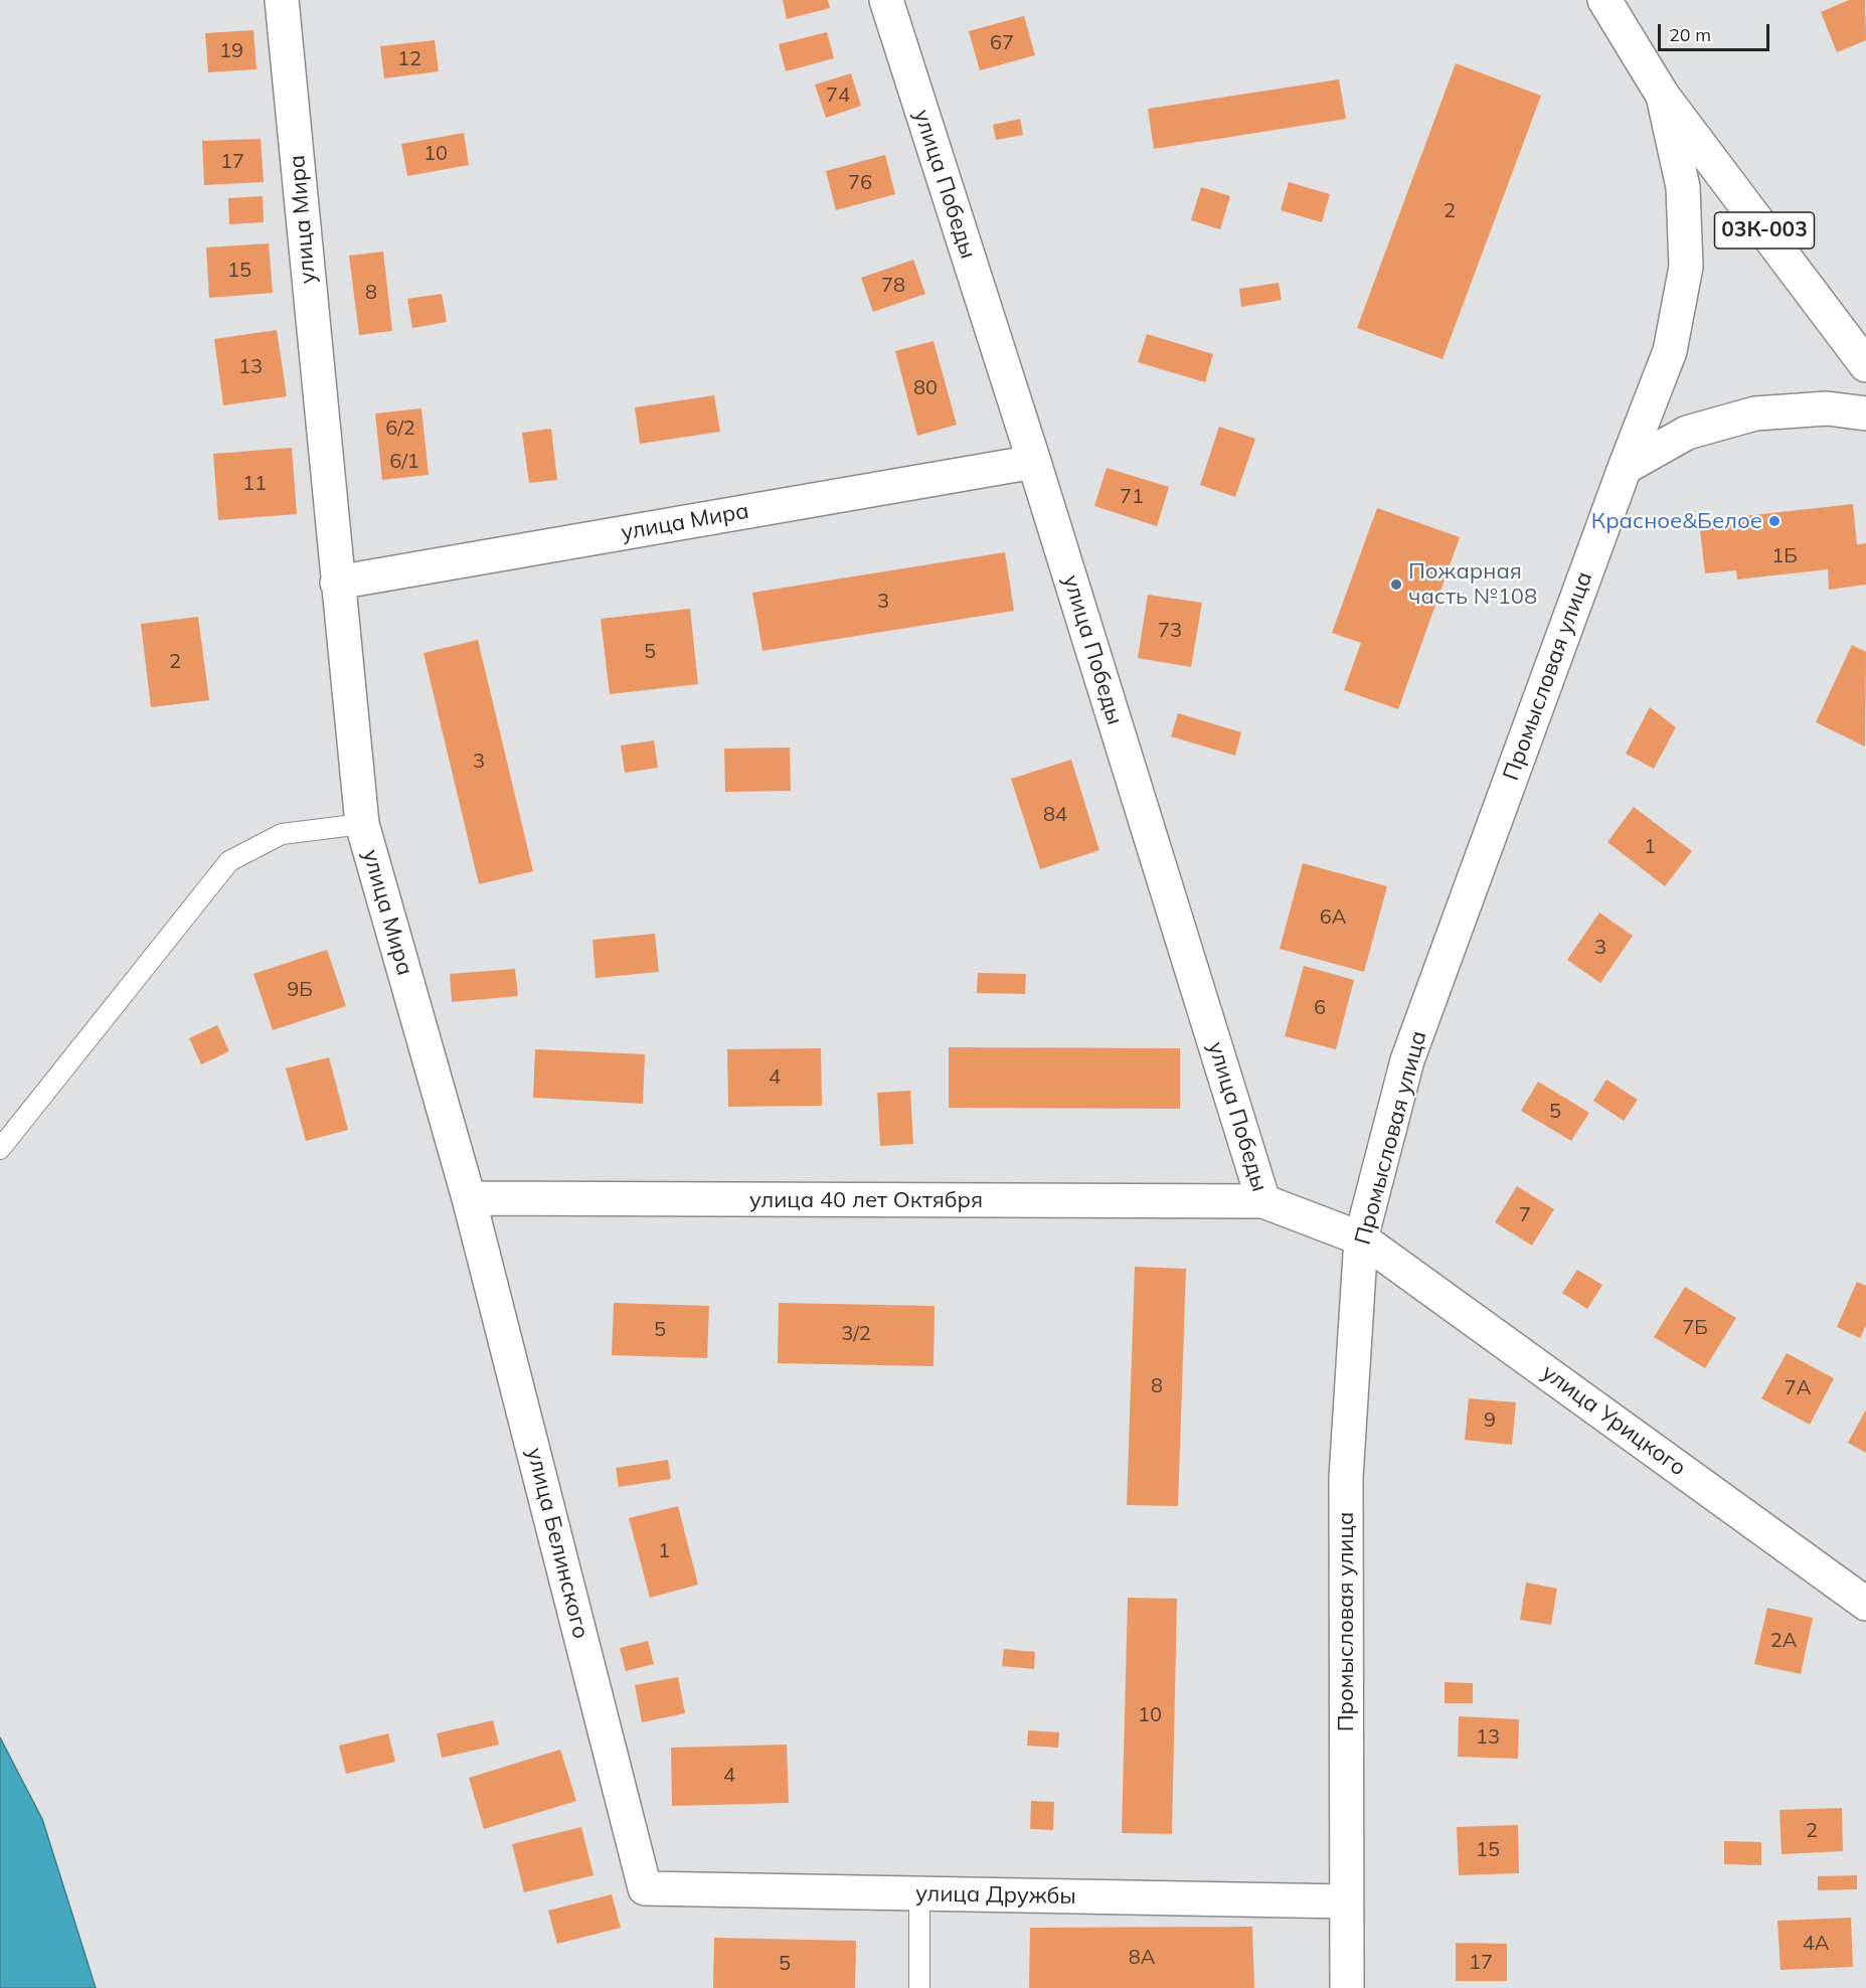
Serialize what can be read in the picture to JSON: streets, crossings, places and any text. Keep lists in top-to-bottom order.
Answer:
{
  "streets": {
    "street": [
      "улица Победы",
      "улица Мира",
      "03К-003",
      "Промысловая улица",
      "улица 40 лет Октября",
      "улица Урицкого",
      "улица Белинского",
      "улица Дружбы"
    ]
  },
  "crossings": [
    ["улица Победы", "улица Мира"],
    ["улица Победы", "Промысловая улица"],
    ["улица Победы", "улица 40 лет Октября"],
    ["улица Победы", "улица Урицкого"],
    ["улица Мира", "улица 40 лет Октября"],
    ["улица Мира", "улица Белинского"],
    ["03К-003", "Промысловая улица"],
    ["Промысловая улица", "улица Урицкого"],
    ["Промысловая улица", "улица Дружбы"],
    ["улица 40 лет Октября", "улица Белинского"],
    ["улица Белинского", "улица Дружбы"]
  ],
  "places": ["Красное&Белое", "Пожарная часть №108"],
  "house_numbers": [
    "67",
    "19",
    "12",
    "74",
    "10",
    "17",
    "76",
    "2",
    "15",
    "78",
    "8",
    "13",
    "80",
    "6/2",
    "6/1",
    "11",
    "71",
    "1Б",
    "3",
    "73",
    "5",
    "2",
    "3",
    "84",
    "1",
    "6А",
    "3",
    "9Б",
    "6",
    "4",
    "5",
    "7",
    "7Б",
    "5",
    "3/2",
    "8",
    "7А",
    "9",
    "1",
    "2А",
    "10",
    "13",
    "4",
    "2",
    "15",
    "4А",
    "8А",
    "17",
    "5"
  ],
  "scale_bar": "20 m"
}
